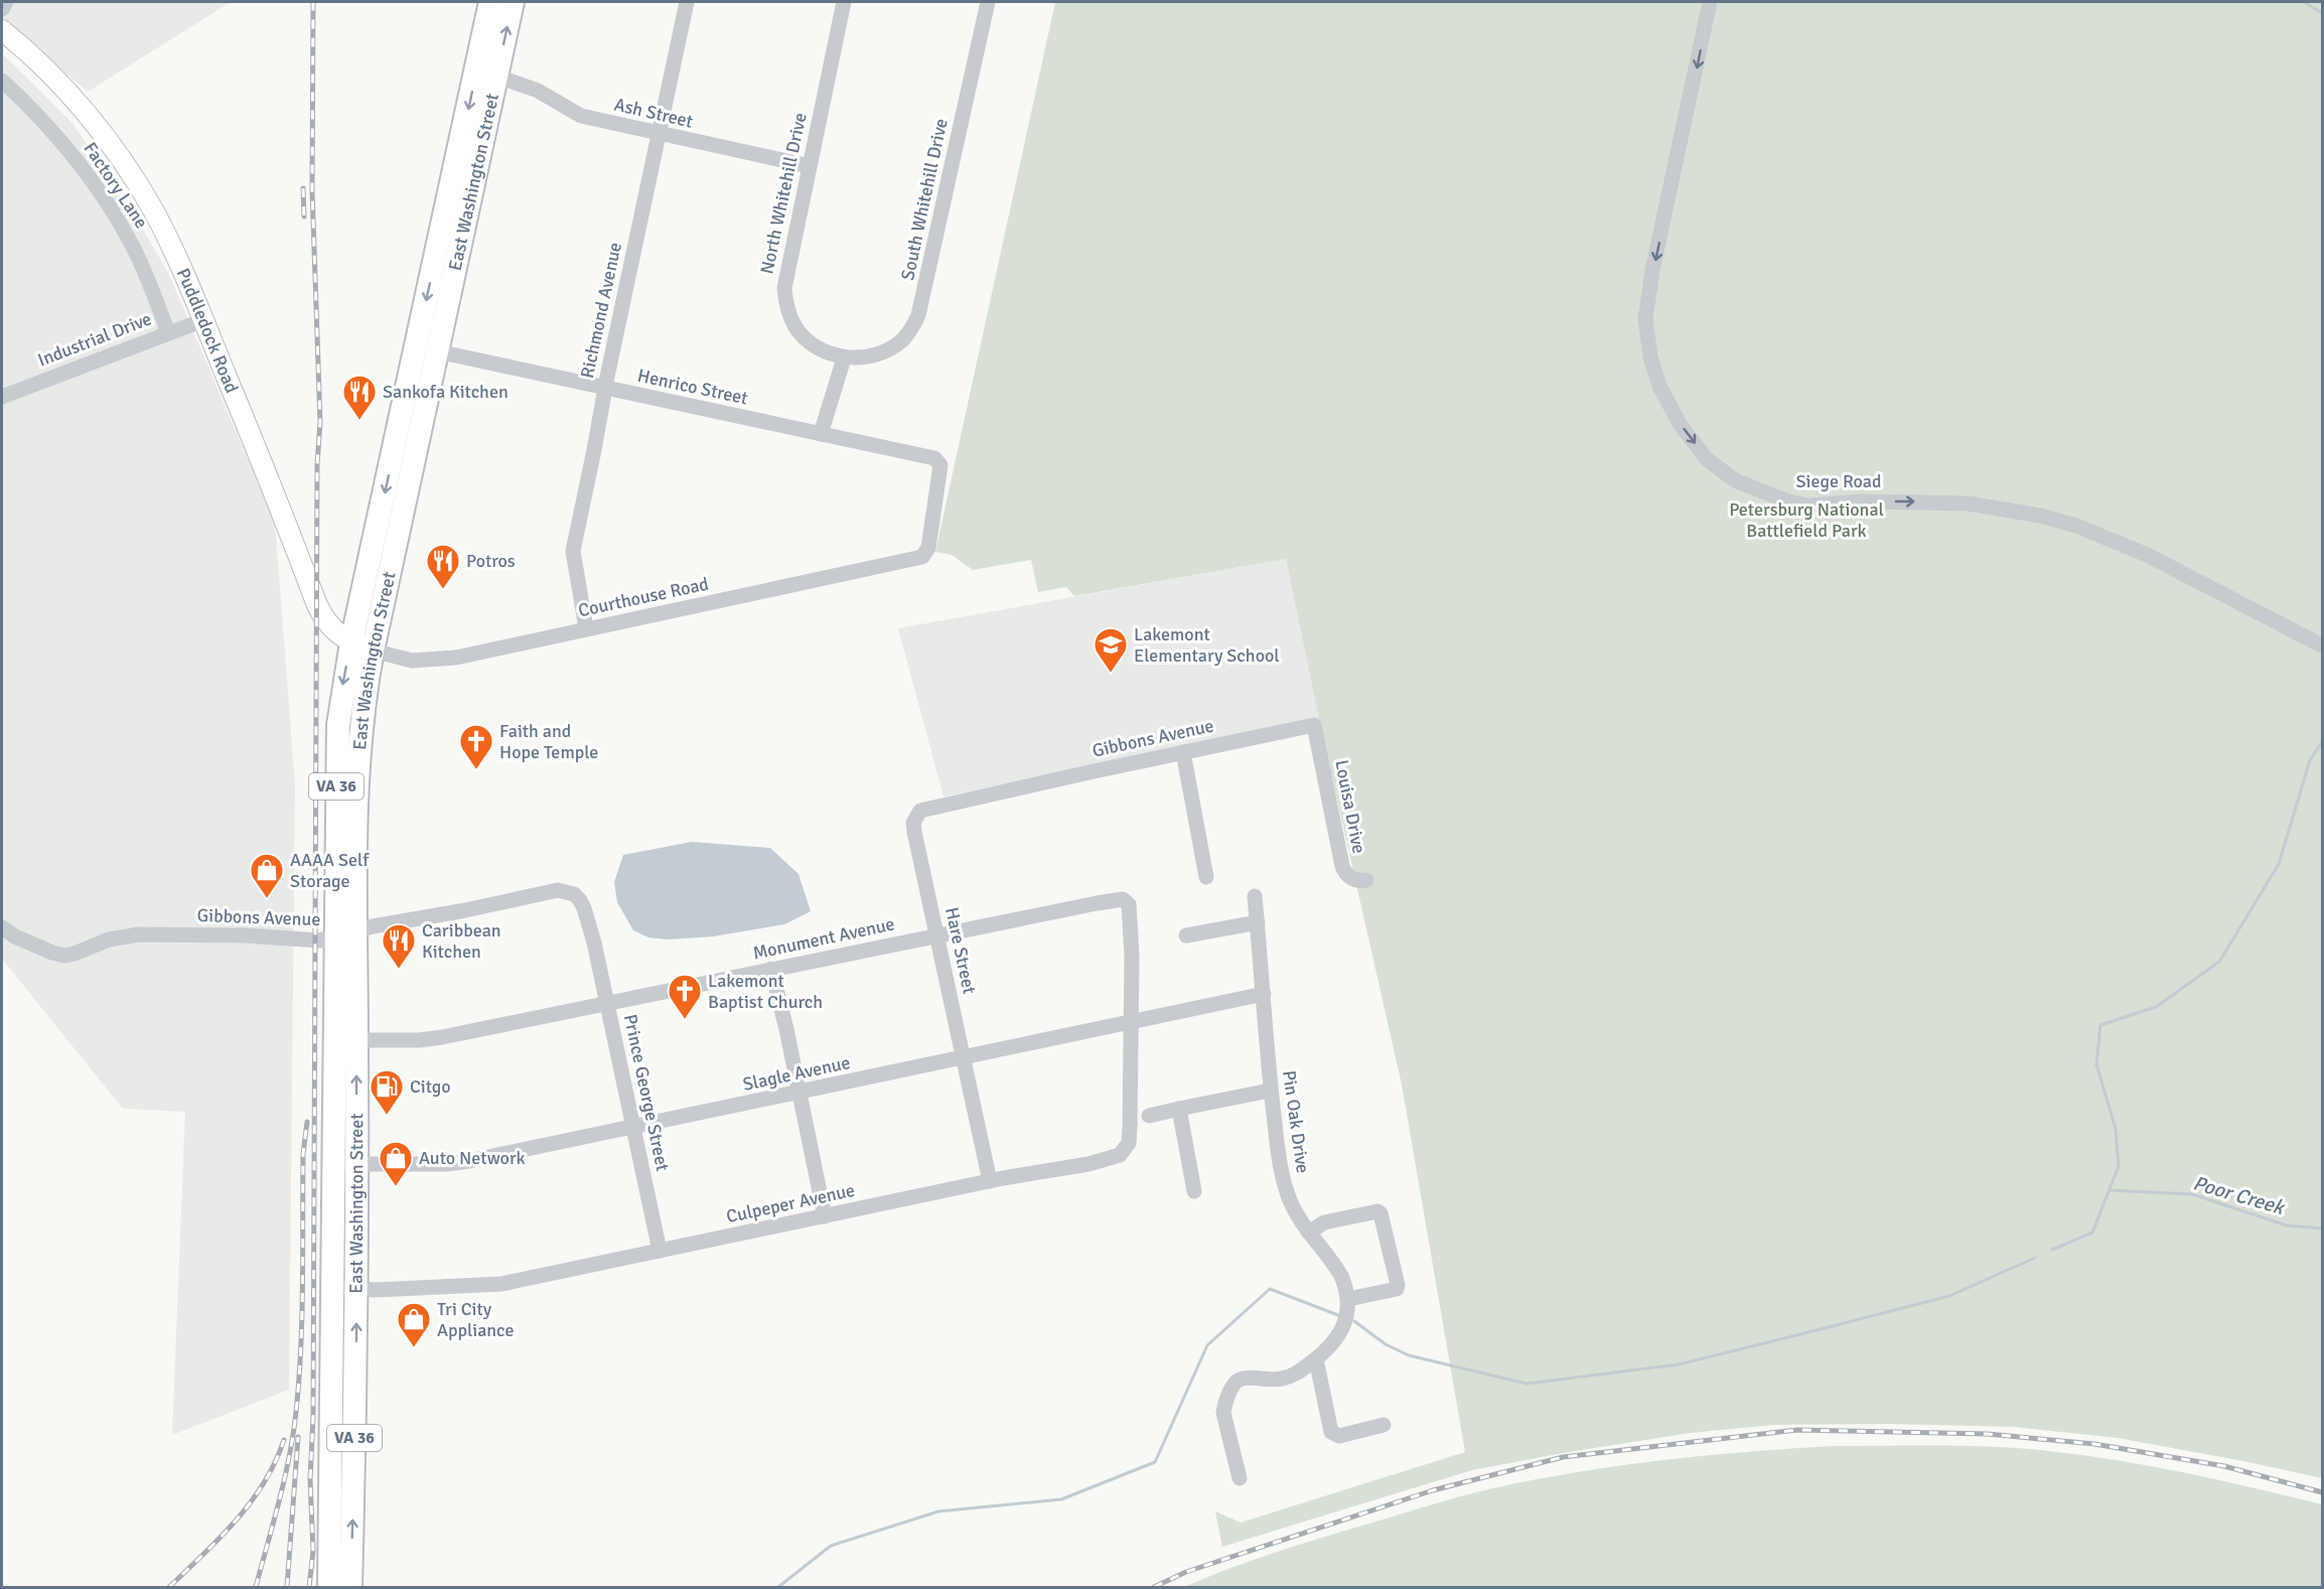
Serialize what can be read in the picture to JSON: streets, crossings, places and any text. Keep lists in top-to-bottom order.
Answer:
{
  "streets": {
    "highway": ["East Washington Street", "VA 36"],
    "main road": ["Puddledock Road"],
    "street": [
      "Ash Street",
      "Factory Lane",
      "North Whitehill Drive",
      "South Whitehill Drive",
      "Richmond Avenue",
      "Industrial Drive",
      "Henrico Street",
      "Siege Road",
      "Courthouse Road",
      "Gibbons Avenue",
      "Louisa Drive",
      "Monument Avenue",
      "Hare Street",
      "Slagle Avenue",
      "Prince George Street",
      "Pin Oak Drive",
      "Culpeper Avenue"
    ]
  },
  "crossings": [
    ["Ash Street", "East Washington Street"],
    ["Ash Street", "North Whitehill Drive"],
    ["Ash Street", "Richmond Avenue"],
    ["East Washington Street", "Puddledock Road"],
    ["East Washington Street", "Henrico Street"],
    ["East Washington Street", "Courthouse Road"],
    ["East Washington Street", "Gibbons Avenue"],
    ["East Washington Street", "Monument Avenue"],
    ["East Washington Street", "Slagle Avenue"],
    ["East Washington Street", "Culpeper Avenue"],
    ["Factory Lane", "Industrial Drive"],
    ["North Whitehill Drive", "South Whitehill Drive"],
    ["Richmond Avenue", "Henrico Street"],
    ["Richmond Avenue", "Courthouse Road"],
    ["Puddledock Road", "Industrial Drive"],
    ["Puddledock Road", "Courthouse Road"],
    ["Henrico Street", "Courthouse Road"],
    ["Gibbons Avenue", "Louisa Drive"],
    ["Gibbons Avenue", "Hare Street"],
    ["Gibbons Avenue", "Prince George Street"],
    ["Monument Avenue", "Hare Street"],
    ["Monument Avenue", "Slagle Avenue"],
    ["Monument Avenue", "Prince George Street"],
    ["Monument Avenue", "Culpeper Avenue"],
    ["Hare Street", "Slagle Avenue"],
    ["Hare Street", "Culpeper Avenue"],
    ["Slagle Avenue", "Prince George Street"],
    ["Slagle Avenue", "Pin Oak Drive"],
    ["Slagle Avenue", "Culpeper Avenue"],
    ["Prince George Street", "Culpeper Avenue"]
  ],
  "water": ["Poor Creek"],
  "parks": ["Petersburg National Battlefield Park"],
  "places": {
    "restaurant": ["Sankofa Kitchen", "Potros", "Caribbean Kitchen"],
    "school or university": ["Lakemont Elementary School"],
    "church": ["Faith and Hope Temple", "Lakemont Baptist Church"],
    "shop": ["AAAA Self Storage", "Auto Network", "Tri City Appliance"],
    "fuel station": ["Citgo"]
  }
}
